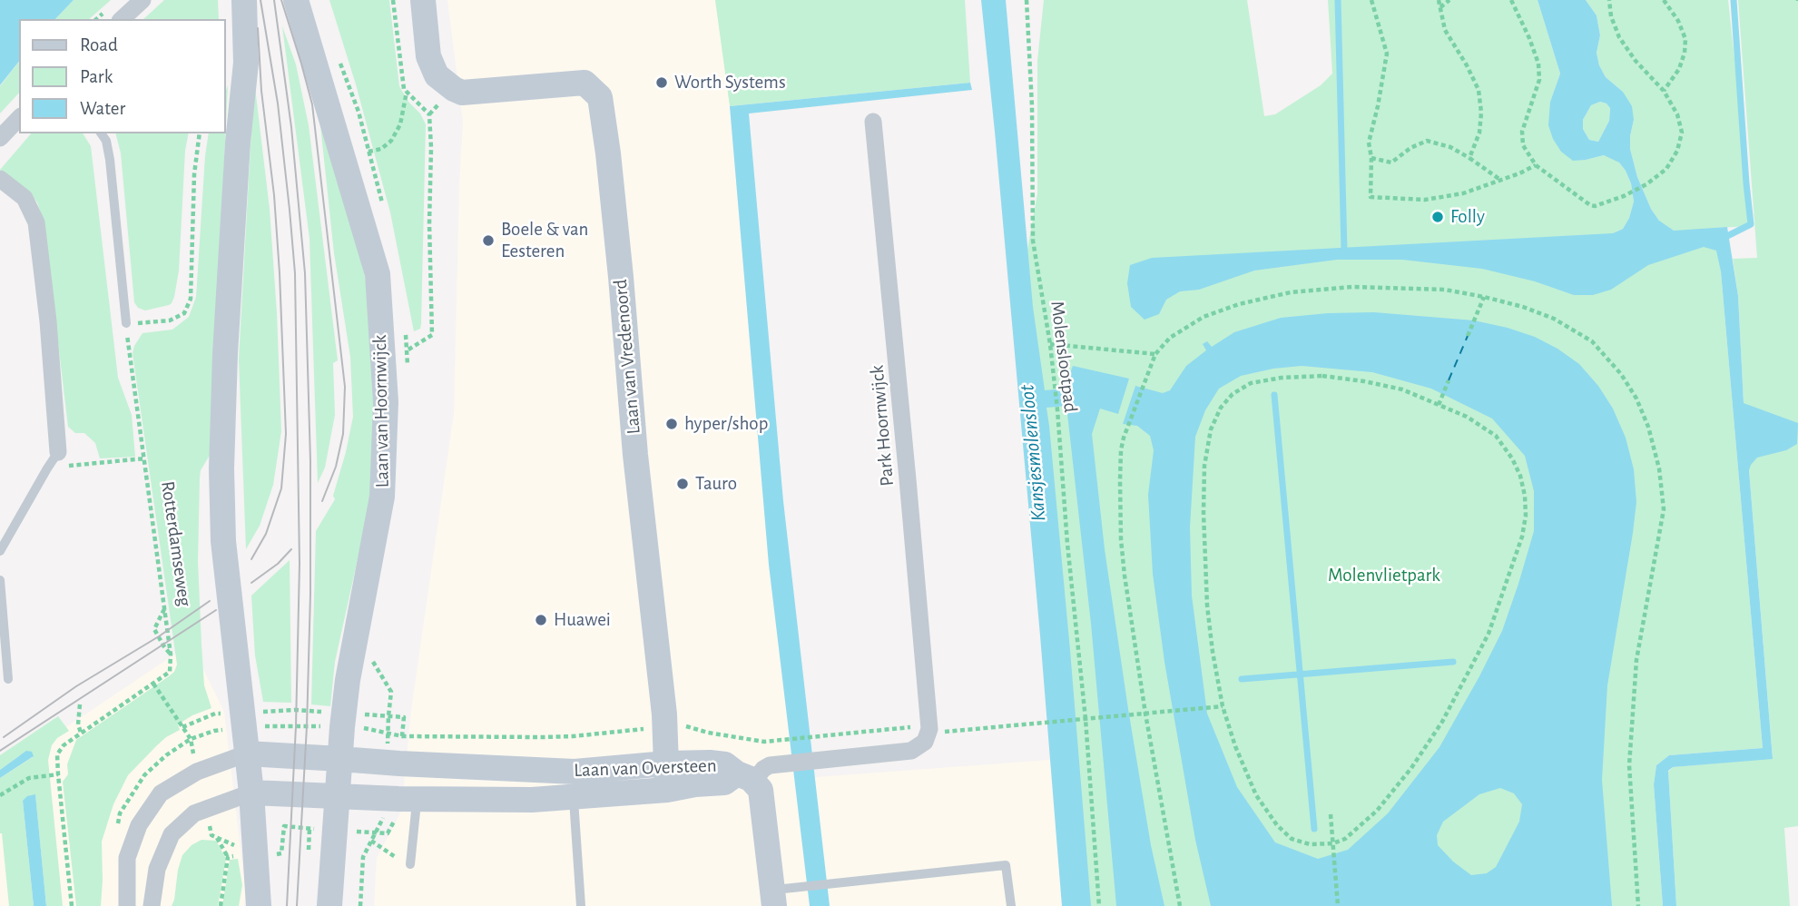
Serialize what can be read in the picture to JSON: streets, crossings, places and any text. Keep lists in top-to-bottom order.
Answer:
{
  "streets": {
    "street": [
      "Laan van Vredenoord",
      "Laan van Hoornwijck",
      "Park Hoornwijck",
      "Laan van Oversteen"
    ],
    "path": ["Molenslootpad", "Rotterdamseweg"]
  },
  "crossings": [
    ["Laan van Vredenoord", "Laan van Oversteen"],
    ["Laan van Hoornwijck", "Laan van Oversteen"]
  ],
  "water": ["Kansjesmolensloot"],
  "parks": ["Molenvlietpark"],
  "places": [
    "Worth Systems",
    "Folly",
    "Boele & van Eesteren",
    "hyper/shop",
    "Tauro",
    "Huawei"
  ],
  "legend": ["Road", "Park", "Water"]
}
